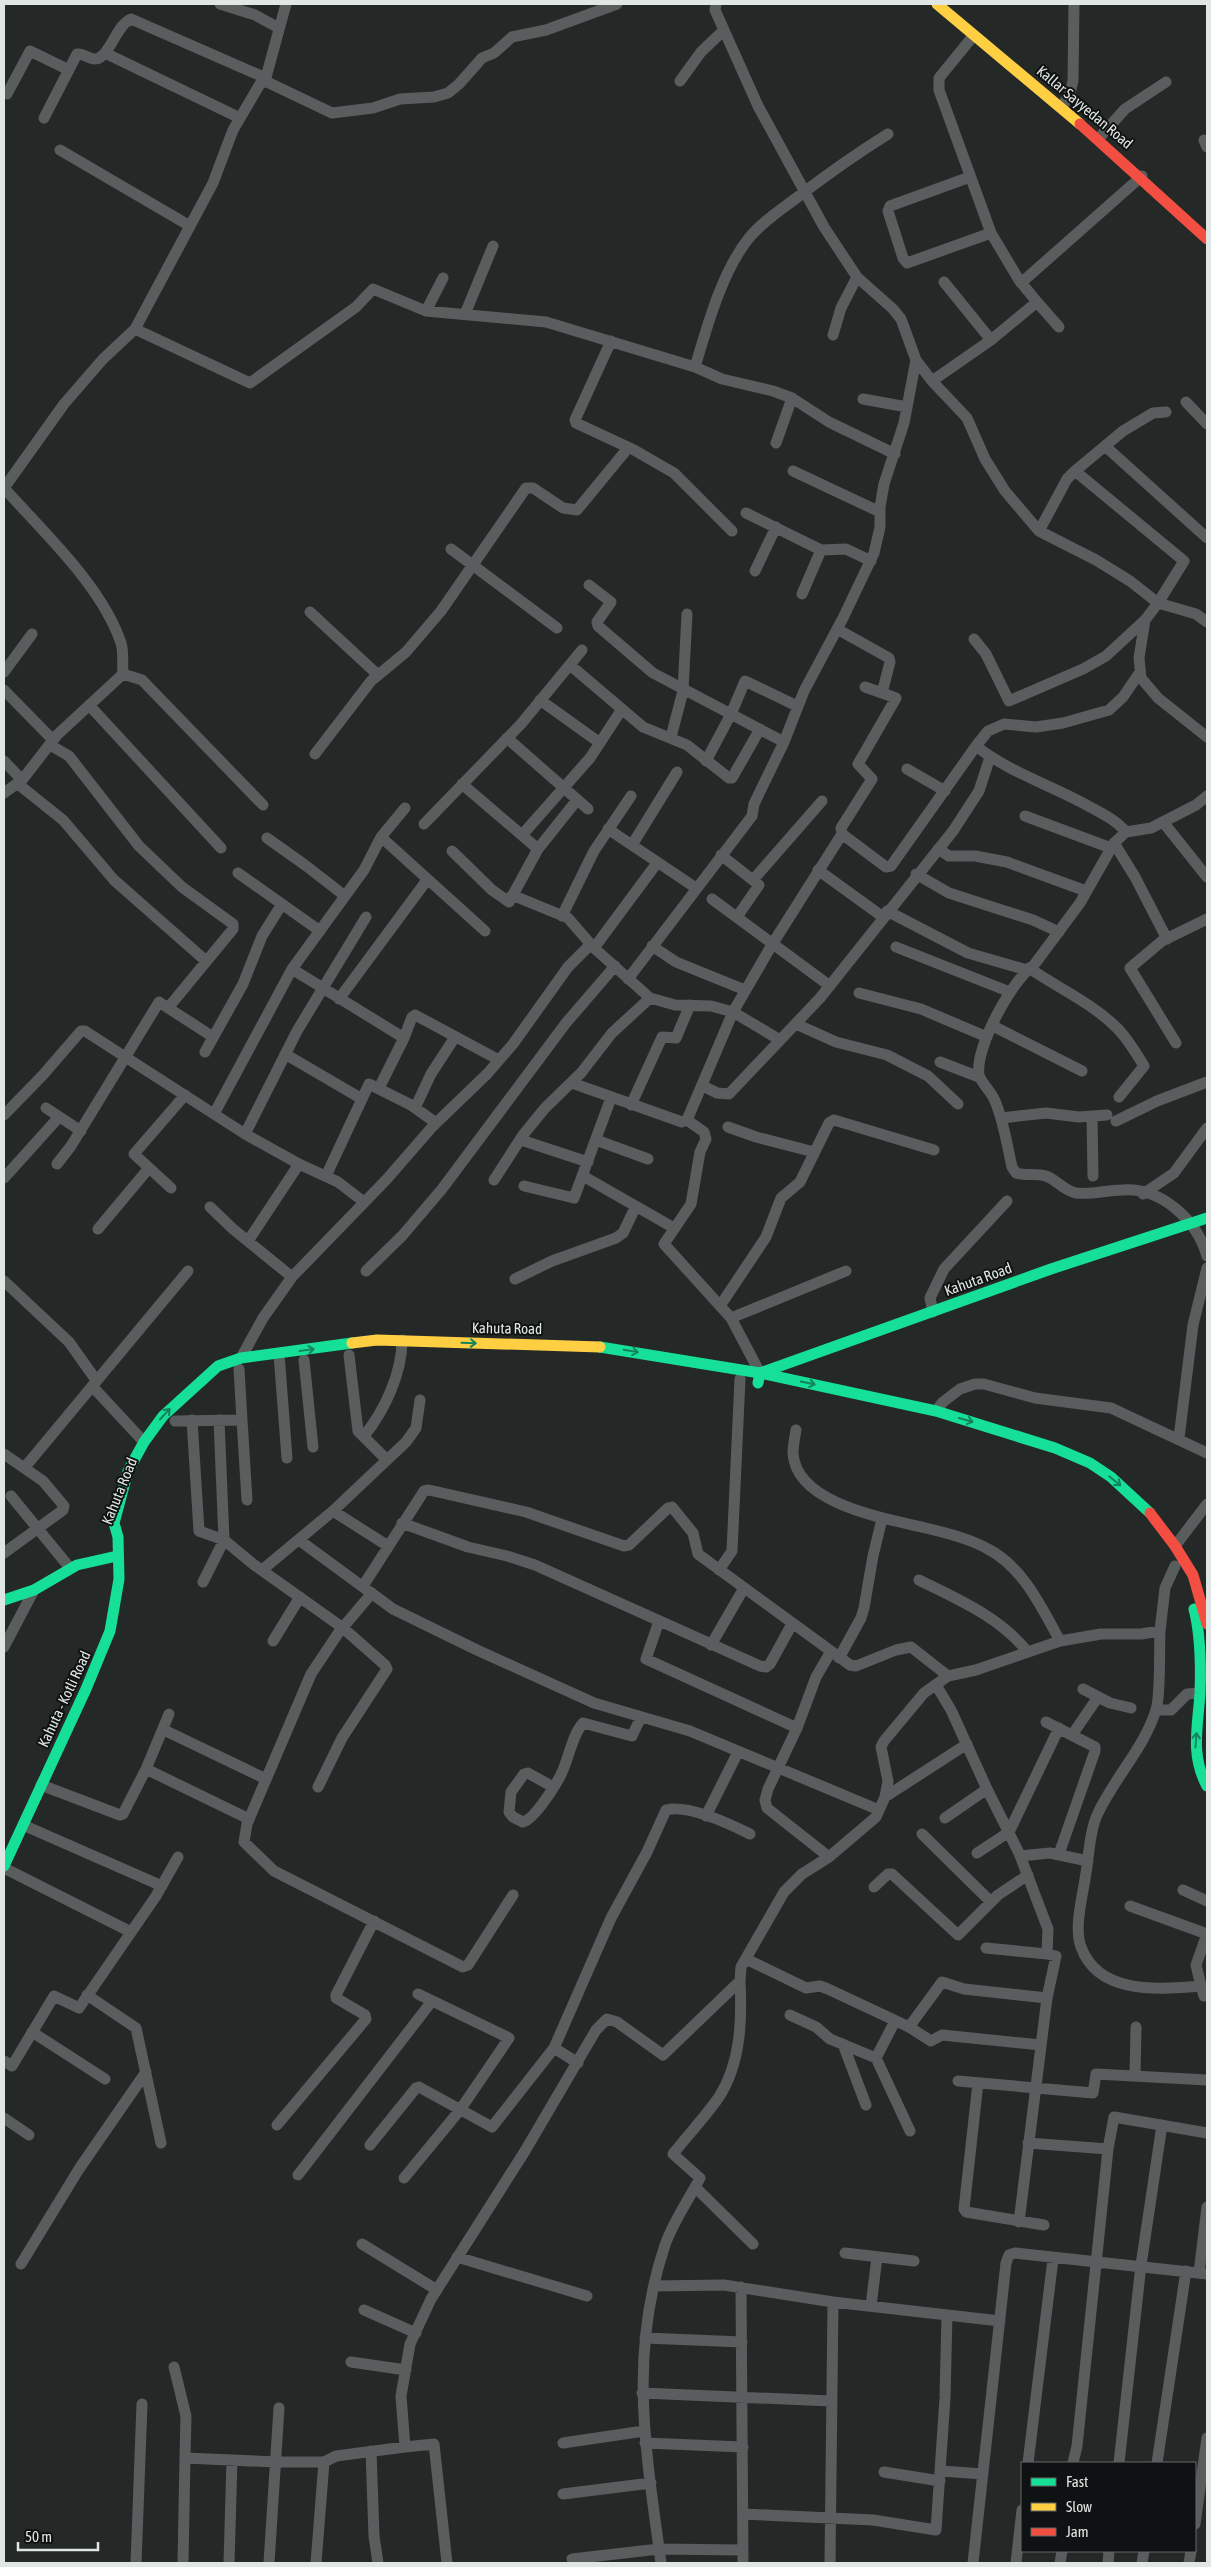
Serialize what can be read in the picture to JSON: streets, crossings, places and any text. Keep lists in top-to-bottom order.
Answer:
{
  "streets": {
    "main road": ["Kallar Sayyedan Road", "Kahuta Road", "Kahuta - Kotli Road"]
  },
  "crossings": [
    ["Kahuta Road", "Kahuta - Kotli Road"]
  ],
  "legend": ["Fast", "Slow", "Jam"],
  "scale_bar": "50 m"
}
